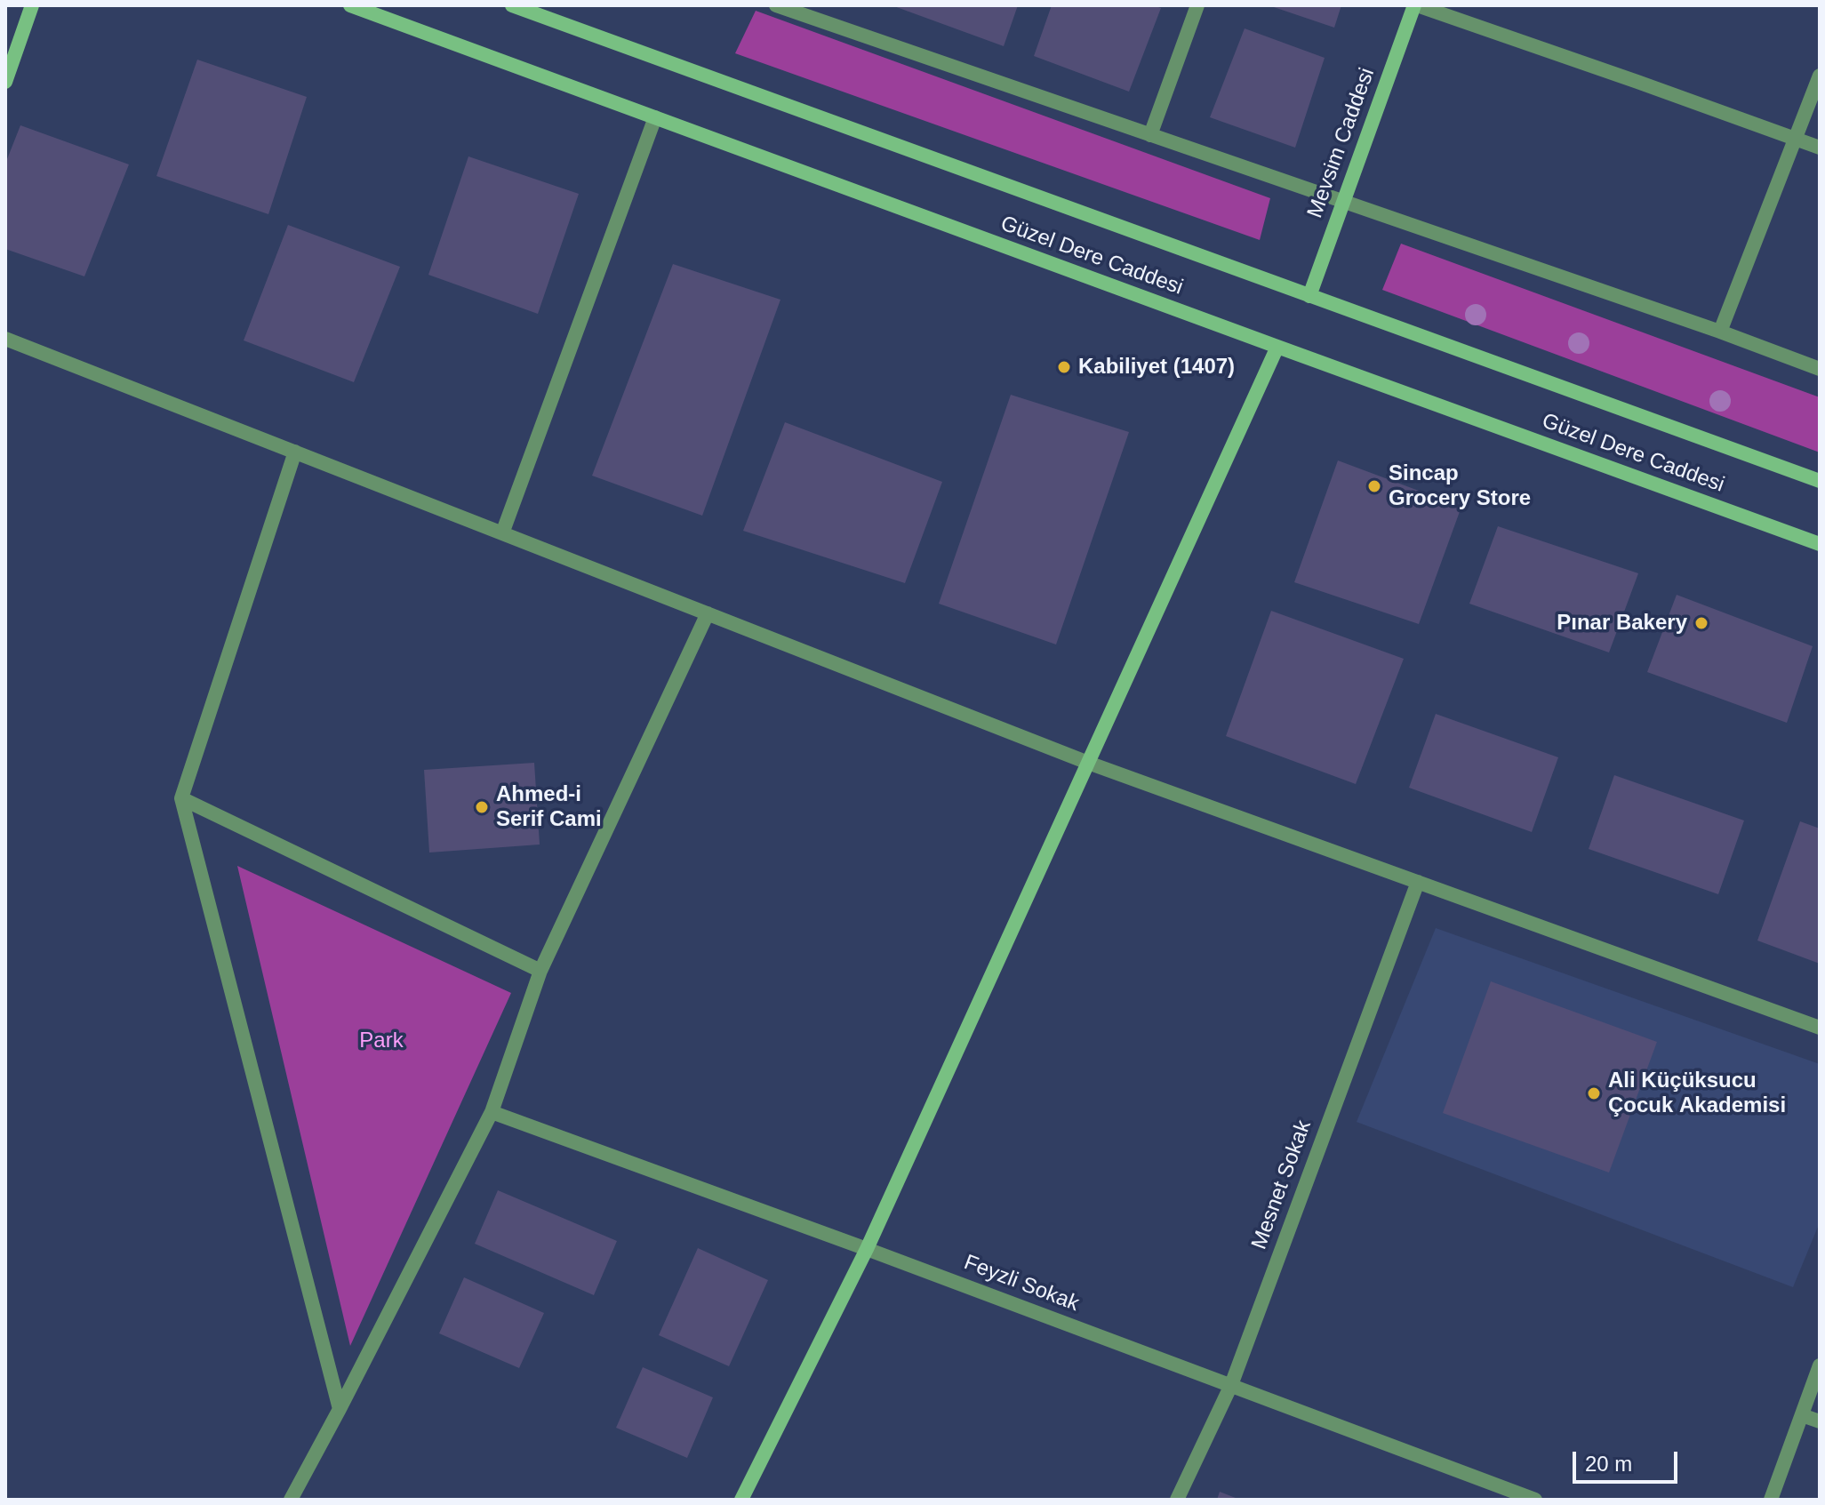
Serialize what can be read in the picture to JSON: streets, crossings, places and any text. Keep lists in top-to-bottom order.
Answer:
{
  "streets": {
    "main road": ["Mevsim Caddesi", "Güzel Dere Caddesi"],
    "street": ["Mesnet Sokak", "Feyzli Sokak"]
  },
  "crossings": [
    ["Mevsim Caddesi", "Güzel Dere Caddesi"],
    ["Mesnet Sokak", "Feyzli Sokak"]
  ],
  "parks": ["Park"],
  "places": [
    "Kabiliyet (1407)",
    "Sincap Grocery Store",
    "Pınar Bakery",
    "Ahmed-i Serif Cami",
    "Ali Küçüksucu Çocuk Akademisi"
  ],
  "scale_bar": "20 m"
}
